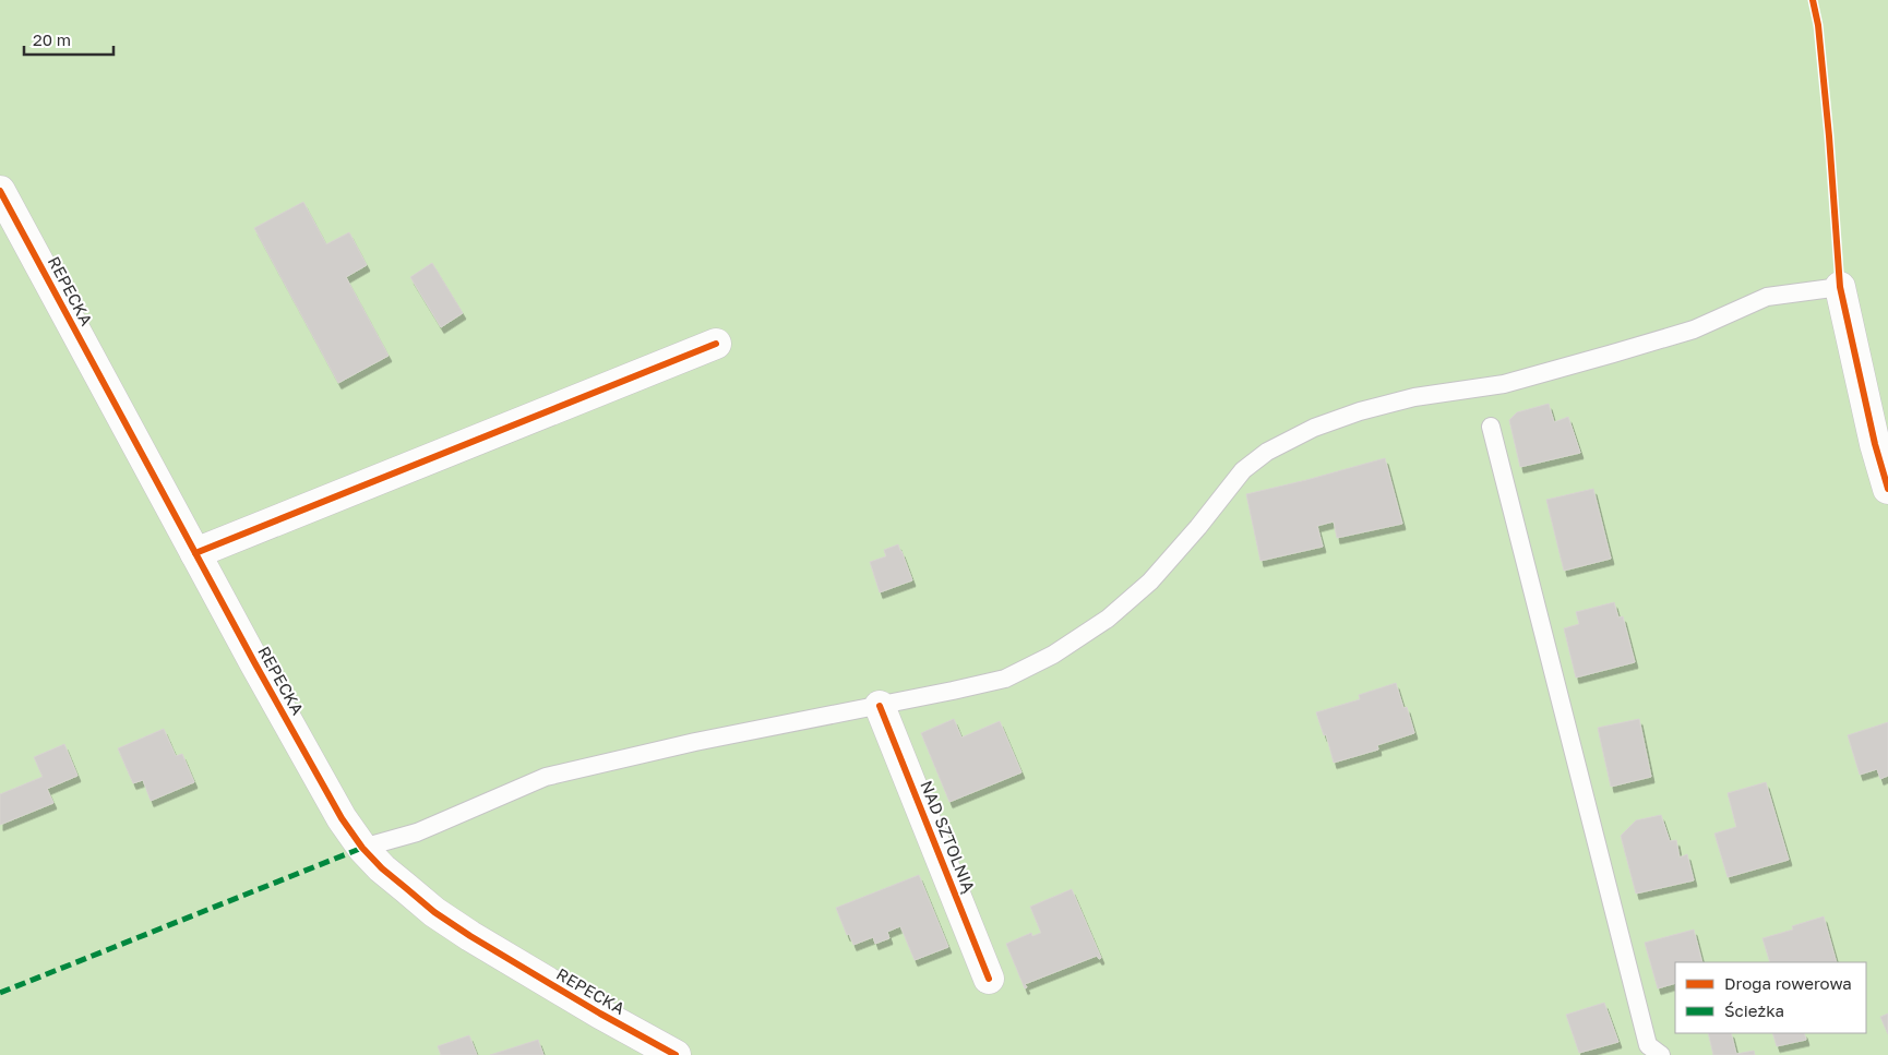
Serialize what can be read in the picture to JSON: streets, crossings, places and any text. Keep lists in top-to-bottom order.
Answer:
{
  "streets": {
    "street": ["REPECKA", "NAD SZTOLNIĄ"]
  },
  "legend": ["Droga rowerowa", "Ścieżka"],
  "scale_bar": "20 m"
}
